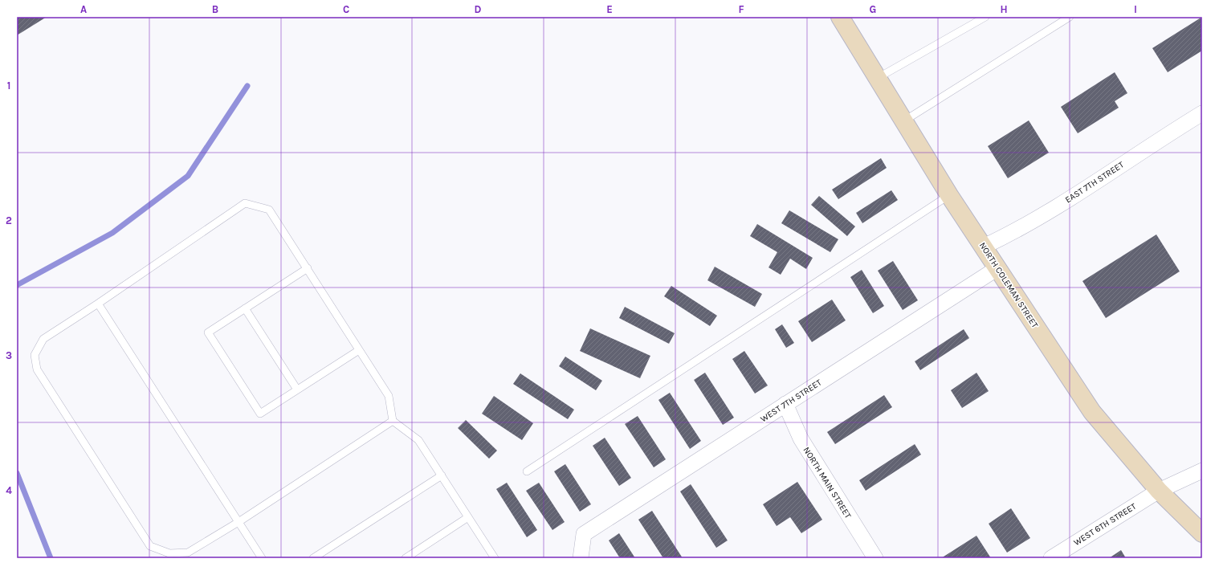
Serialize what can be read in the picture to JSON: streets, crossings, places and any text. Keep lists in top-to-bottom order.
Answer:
{
  "streets": {
    "street": [
      "EAST 7TH STREET",
      "NORTH COLEMAN STREET",
      "WEST 7TH STREET",
      "NORTH MAIN STREET",
      "WEST 6TH STREET"
    ]
  },
  "crossings": [
    ["EAST 7TH STREET", "NORTH COLEMAN STREET"],
    ["NORTH COLEMAN STREET", "WEST 7TH STREET"],
    ["NORTH COLEMAN STREET", "WEST 6TH STREET"],
    ["WEST 7TH STREET", "NORTH MAIN STREET"]
  ],
  "grid": {
    "columns": [
      "A",
      "B",
      "C",
      "D",
      "E",
      "F",
      "G",
      "H",
      "I"
    ],
    "rows": [
      "1",
      "2",
      "3",
      "4"
    ]
  }
}
